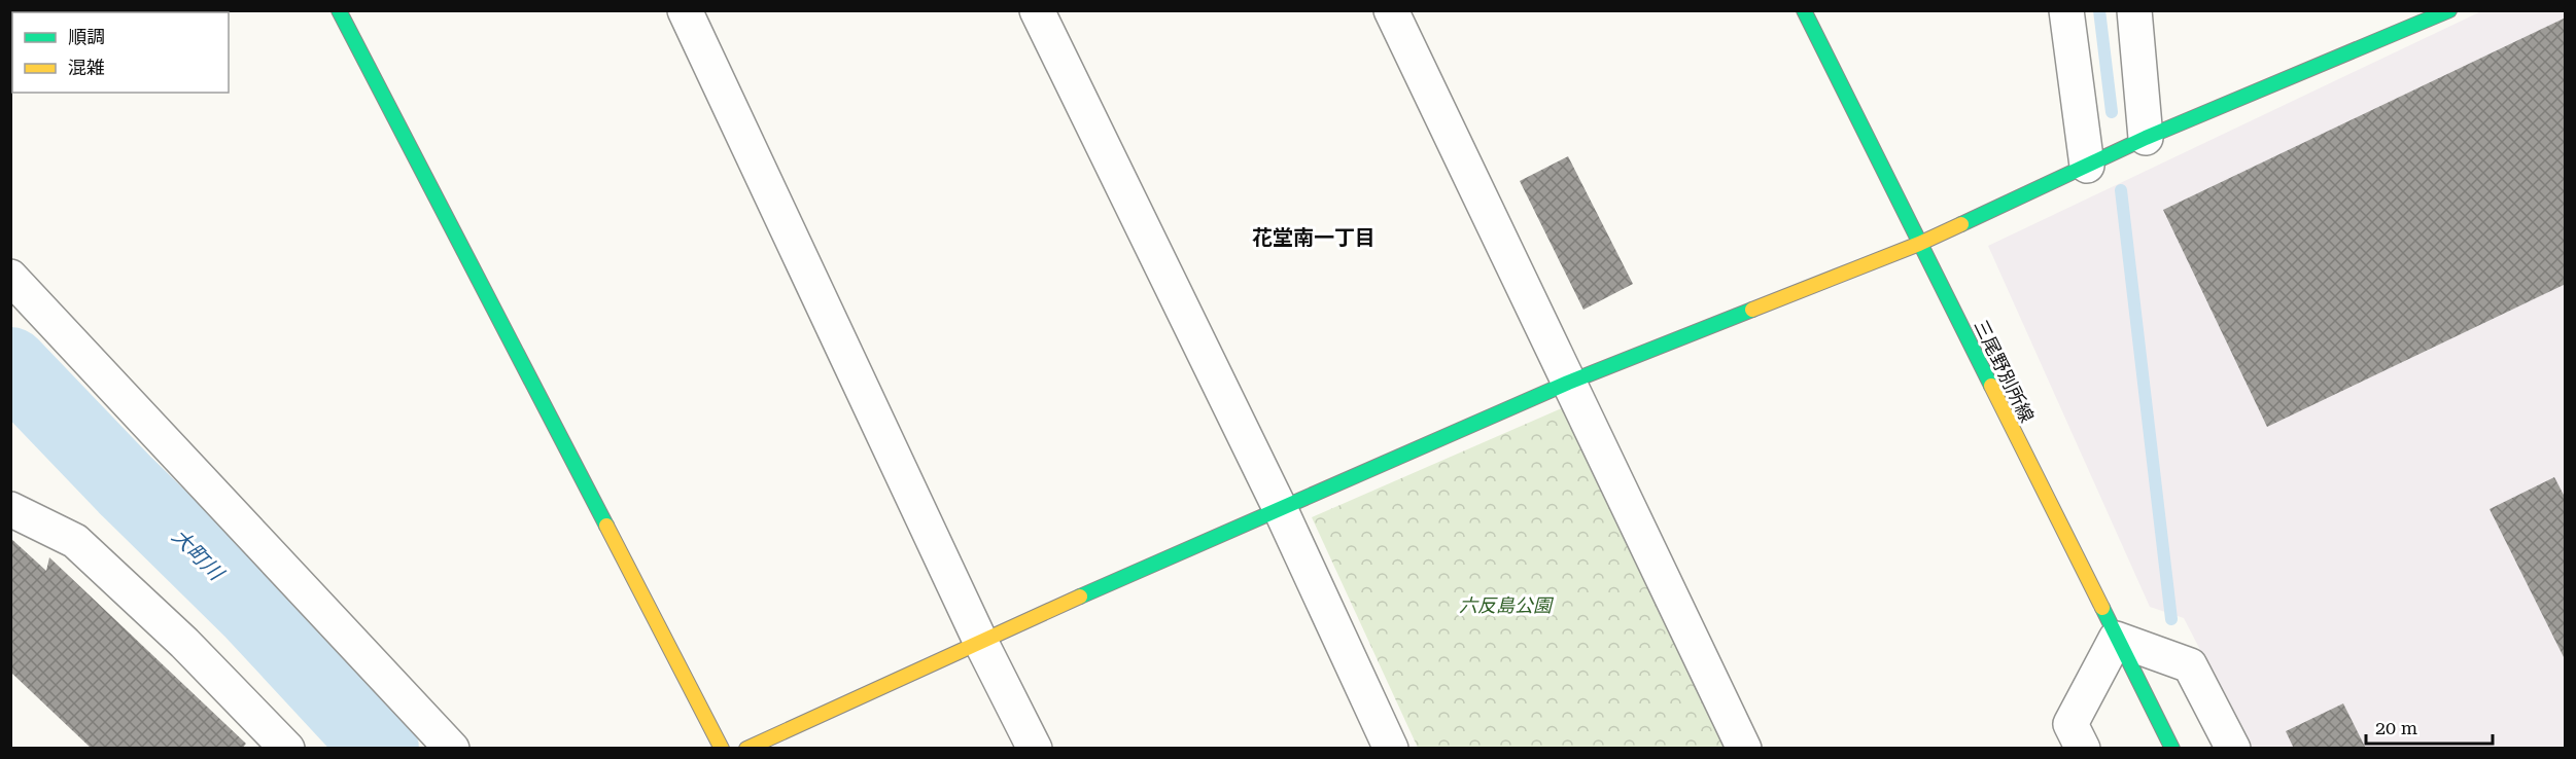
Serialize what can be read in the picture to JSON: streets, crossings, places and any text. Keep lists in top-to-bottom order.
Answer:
{
  "streets": {
    "street": ["三尾野別所線"]
  },
  "districts": ["花堂南一丁目"],
  "water": ["大町川"],
  "parks": ["六反島公園"],
  "legend": ["順調", "混雑"],
  "scale_bar": "20 m"
}
